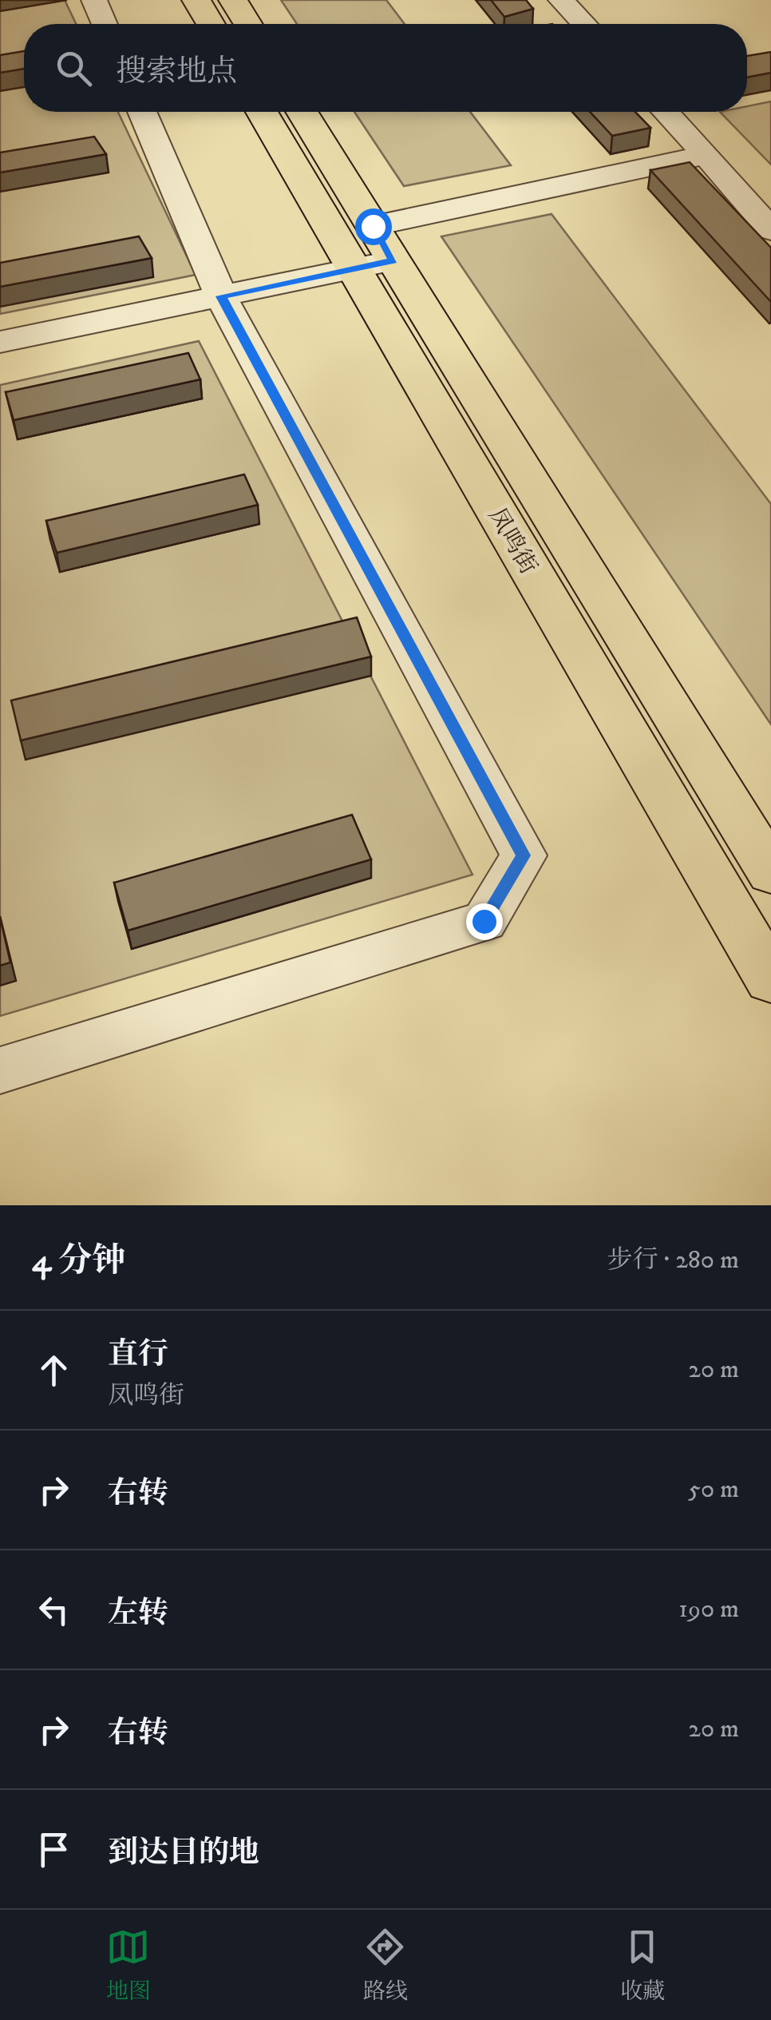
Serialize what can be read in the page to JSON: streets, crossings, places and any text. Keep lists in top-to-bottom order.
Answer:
{
  "streets": {
    "main road": ["凤鸣街"]
  },
  "page": {
    "search": "搜索地点",
    "heading": ["4 分钟", "步行 · 280 m"],
    "list": [
      ["直行", "凤鸣街", "20 m"],
      ["右转", "50 m"],
      ["左转", "190 m"],
      ["右转", "20 m"],
      "到达目的地"
    ],
    "nav": ["地图", "路线", "收藏"]
  }
}
